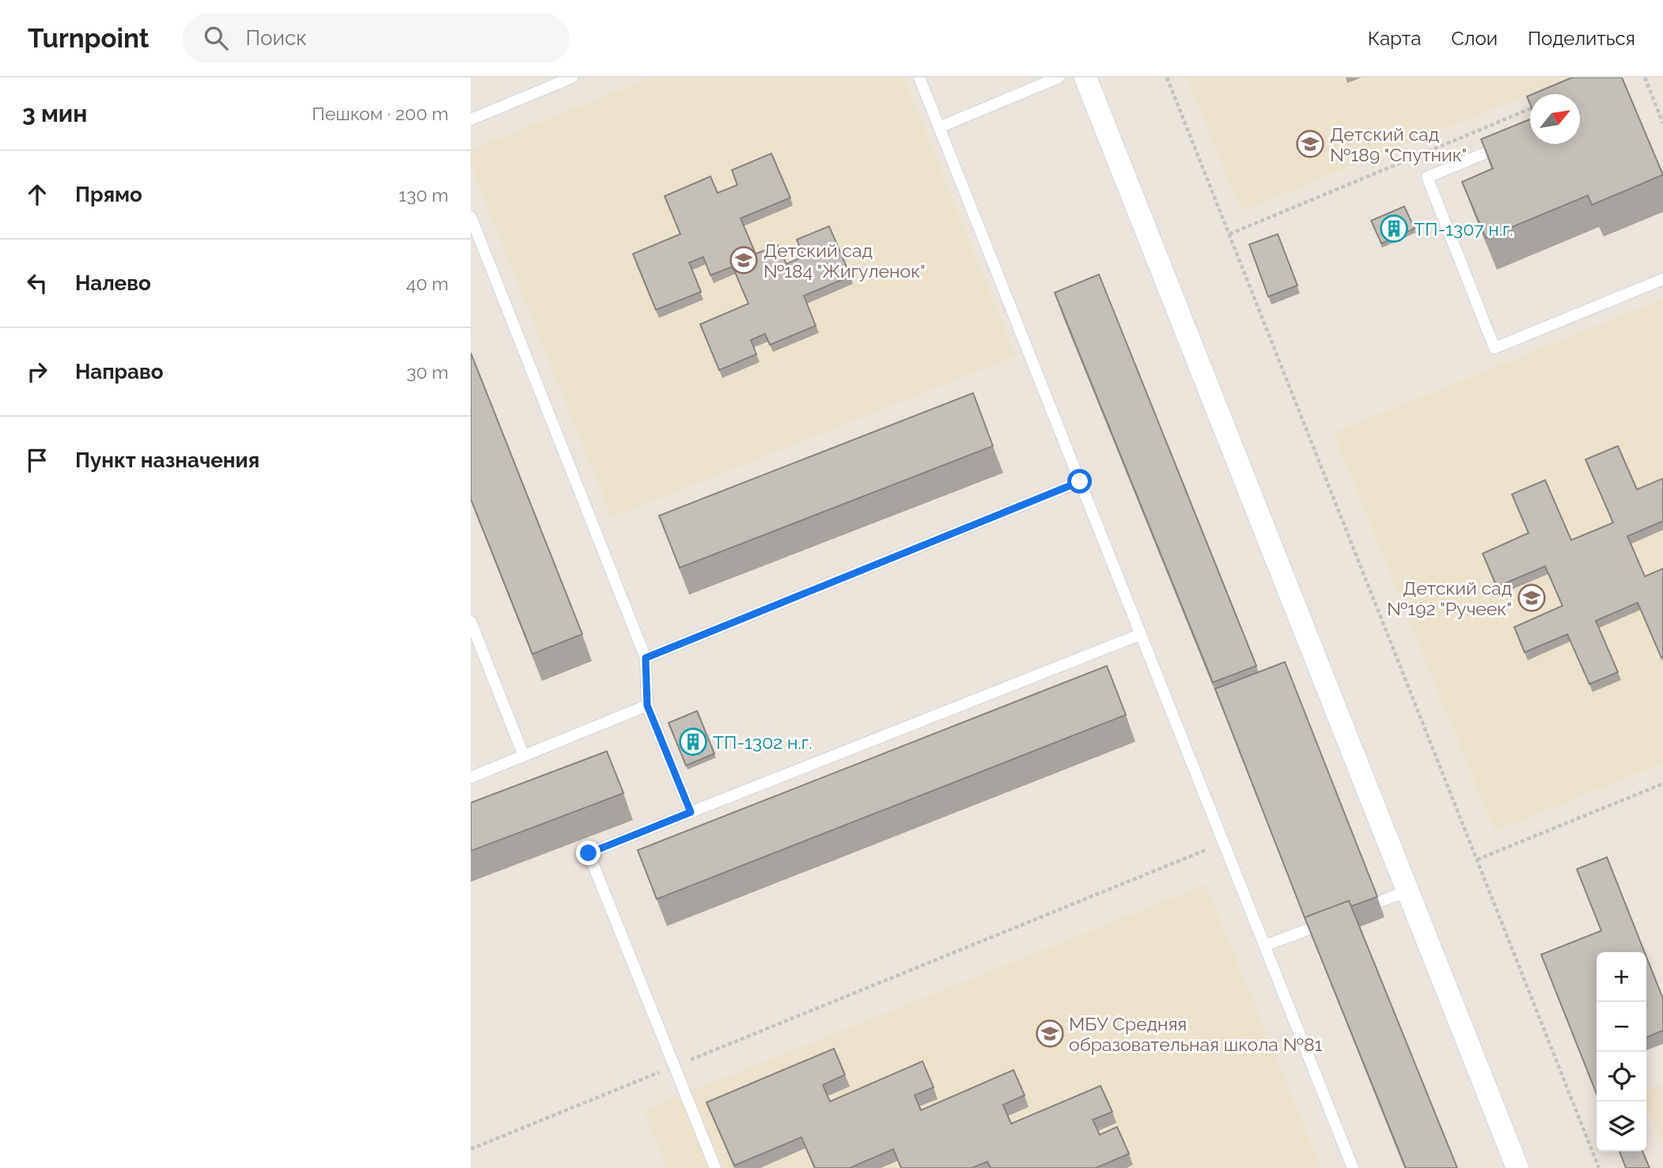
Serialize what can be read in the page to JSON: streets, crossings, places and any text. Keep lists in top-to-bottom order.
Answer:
{
  "places": {
    "school or university": [
      "Детский сад №189 \"Спутник\"",
      "Детский сад №184 \"Жигуленок\"",
      "Детский сад №192 \"Ручеек\"",
      "МБУ Средняя образовательная школа №81"
    ],
    "building": ["ТП-1307 н.г.", "ТП-1302 н.г."]
  },
  "north": "top right",
  "page": {
    "header": "Turnpoint",
    "search": "Поиск",
    "nav": ["Карта", "Слои", "Поделиться"],
    "heading": ["3 мин", "Пешком · 200 m"],
    "list": [
      ["Прямо", "130 m"],
      ["Налево", "40 m"],
      ["Направо", "30 m"],
      "Пункт назначения"
    ],
    "map_buttons": ["+", "−"]
  }
}
